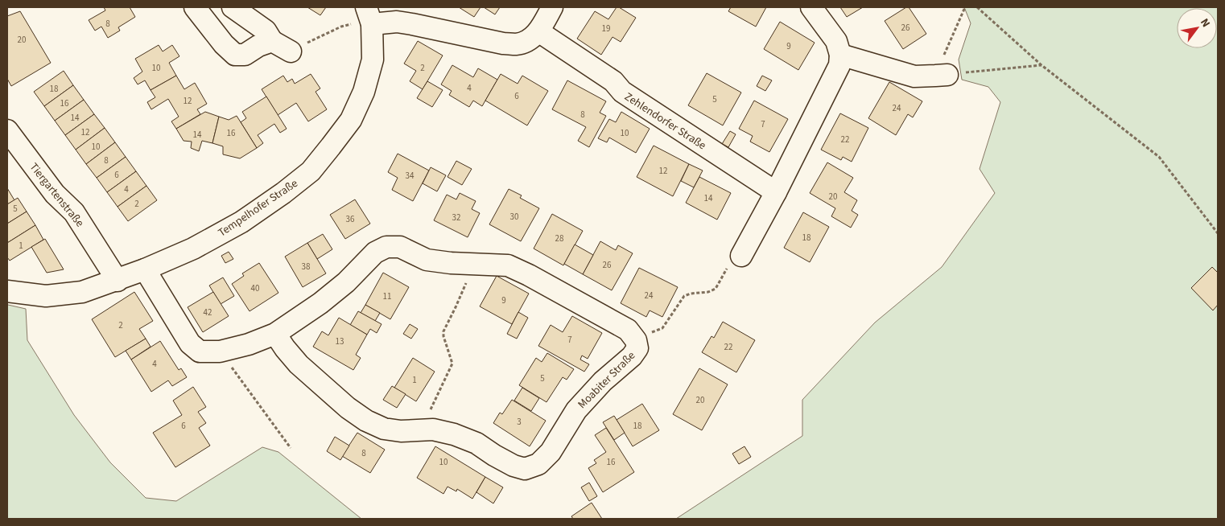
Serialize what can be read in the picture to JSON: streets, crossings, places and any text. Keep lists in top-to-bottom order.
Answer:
{
  "streets": {
    "street": [
      "Zehlendorfer Straße",
      "Tiergartenstraße",
      "Tempelhofer Straße",
      "Moabiter Straße"
    ]
  },
  "crossings": [
    ["Tiergartenstraße", "Tempelhofer Straße"],
    ["Tempelhofer Straße", "Moabiter Straße"]
  ],
  "house_numbers": [
    "8",
    "26",
    "19",
    "20",
    "9",
    "10",
    "2",
    "4",
    "18",
    "6",
    "5",
    "12",
    "16",
    "24",
    "8",
    "14",
    "7",
    "12",
    "16",
    "10",
    "14",
    "22",
    "10",
    "8",
    "12",
    "6",
    "34",
    "4",
    "20",
    "14",
    "2",
    "5",
    "30",
    "32",
    "36",
    "18",
    "28",
    "1",
    "26",
    "38",
    "40",
    "24",
    "11",
    "9",
    "42",
    "2",
    "7",
    "13",
    "22",
    "4",
    "5",
    "1",
    "20",
    "3",
    "6",
    "18",
    "8",
    "10",
    "16"
  ],
  "north": "top right"
}
